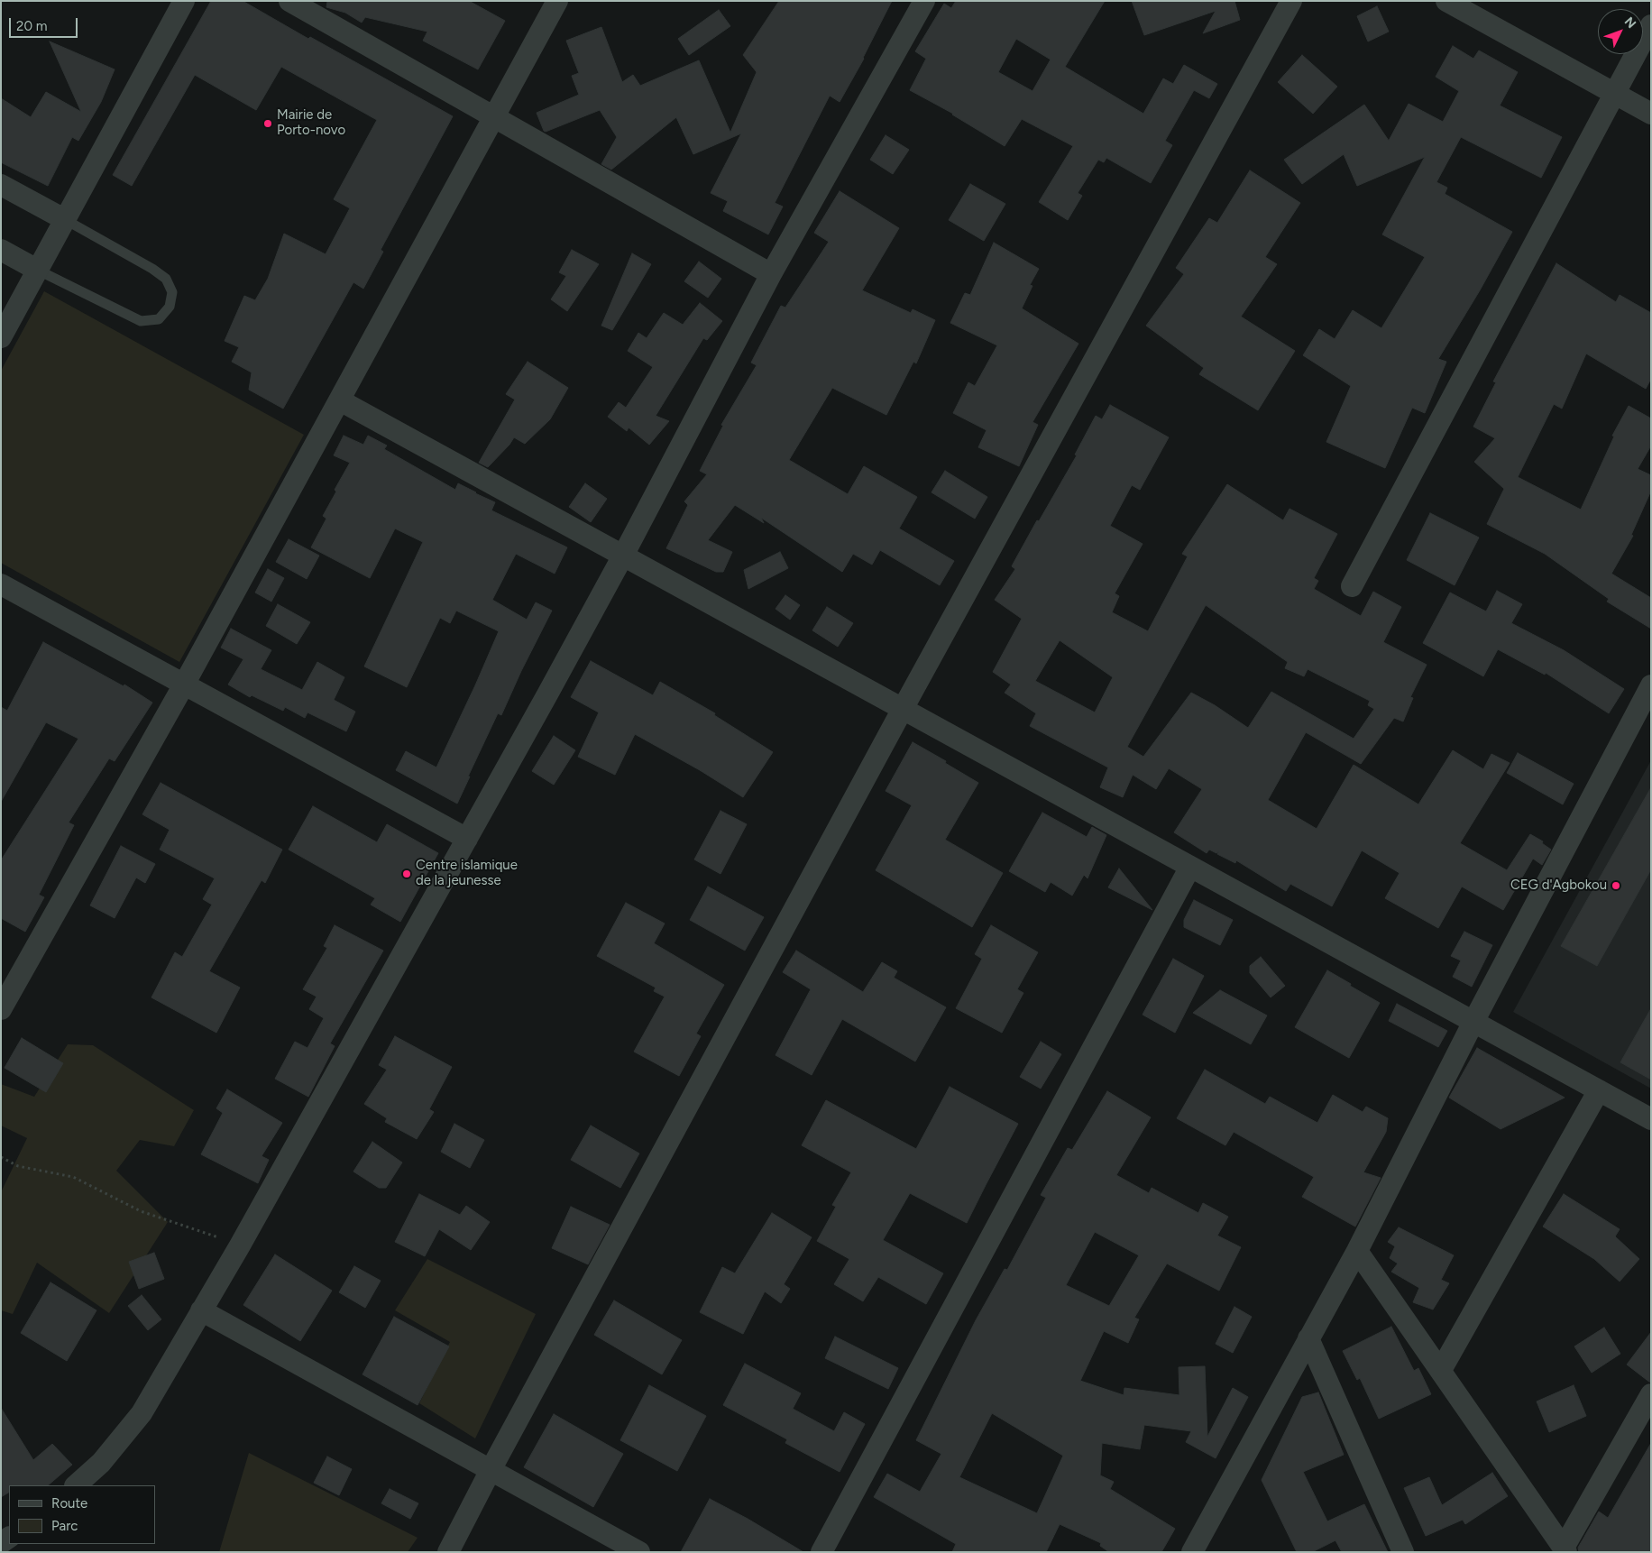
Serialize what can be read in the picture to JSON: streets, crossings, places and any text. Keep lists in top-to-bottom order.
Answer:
{
  "places": ["Mairie de Porto-novo", "Centre islamique de la jeunesse", "CEG d'Agbokou"],
  "legend": ["Route", "Parc"],
  "scale_bar": "20 m",
  "north": "top right"
}
